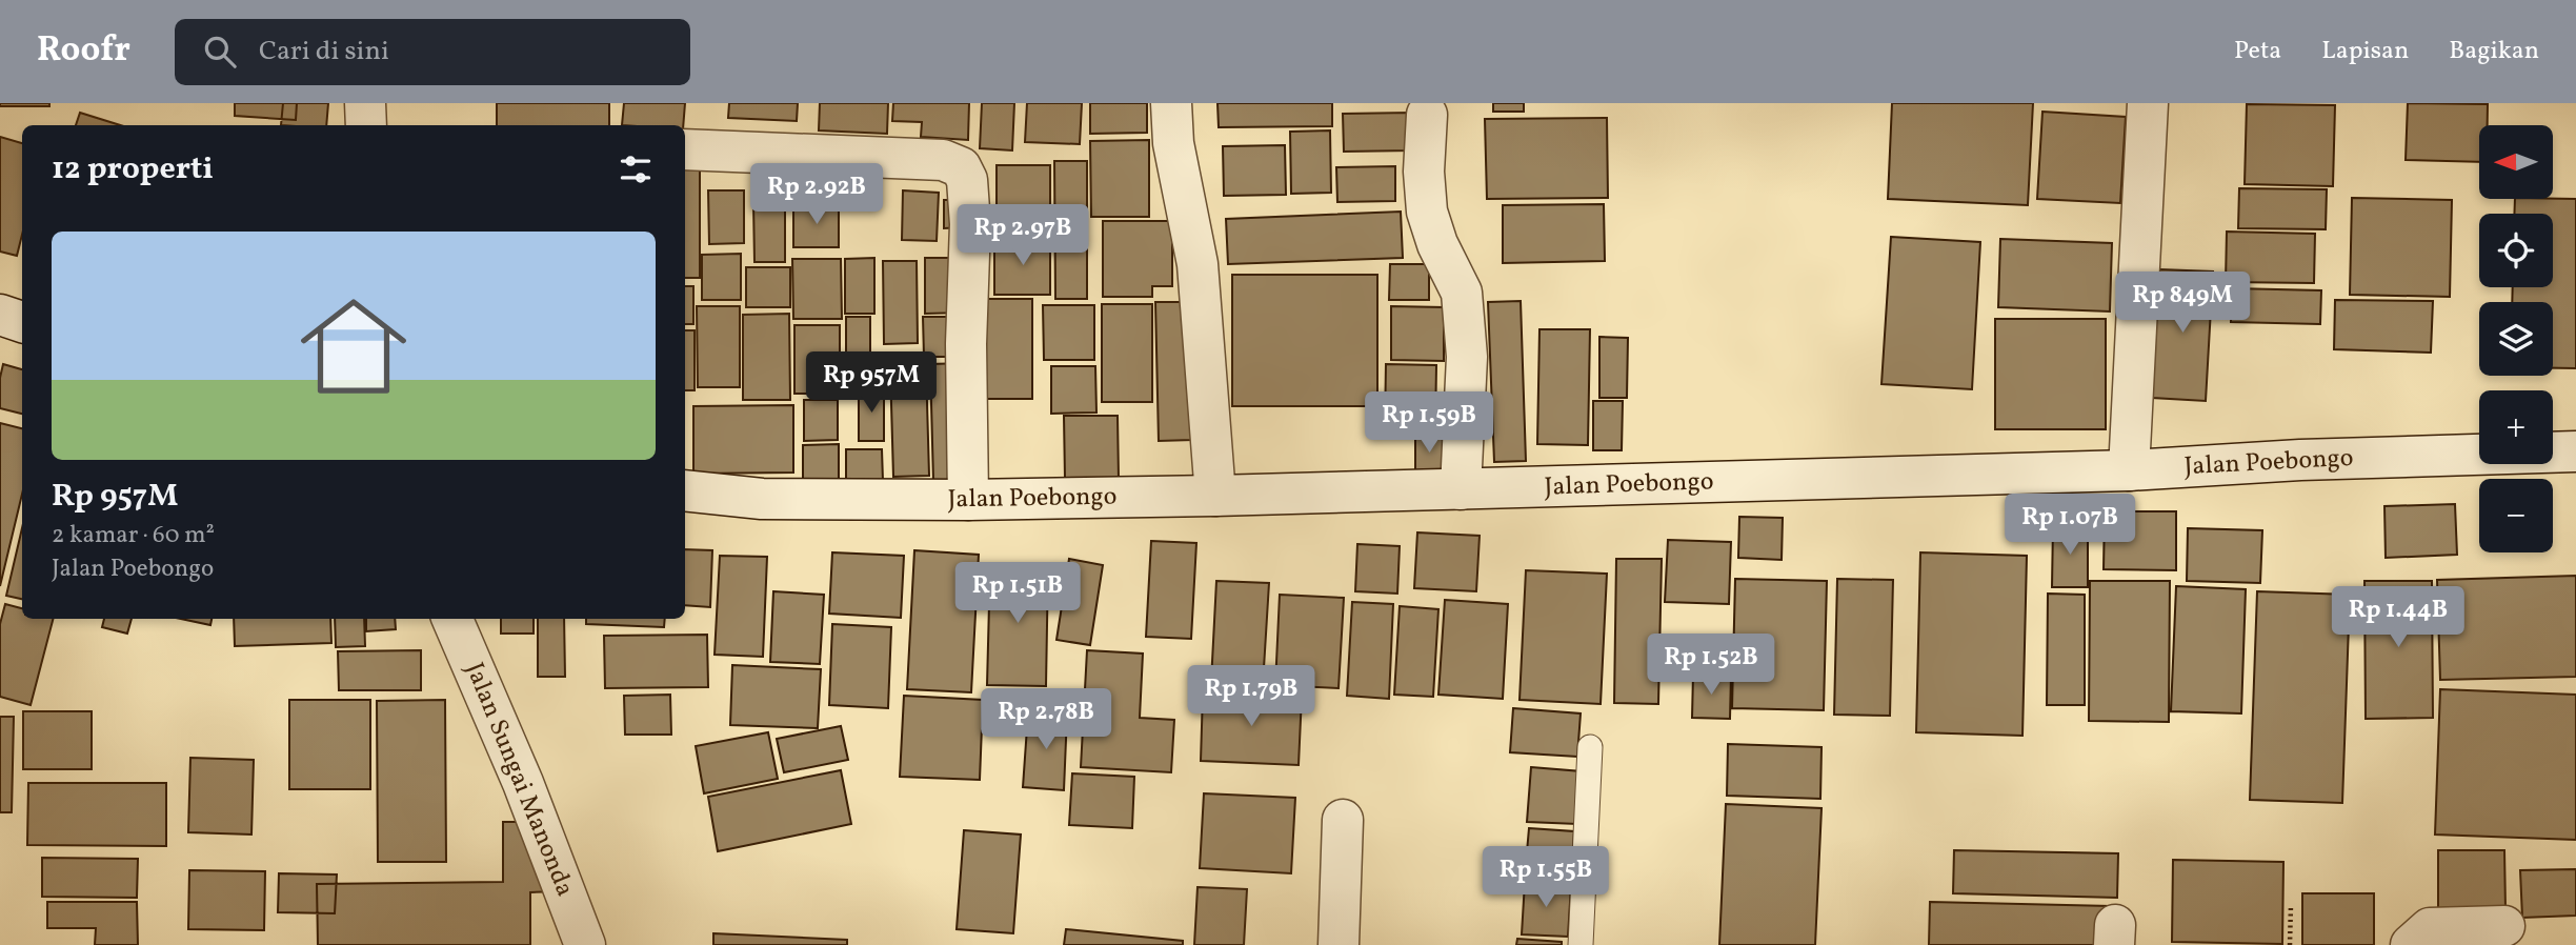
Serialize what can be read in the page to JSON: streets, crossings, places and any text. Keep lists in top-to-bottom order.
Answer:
{
  "streets": {
    "street": ["Jalan Poebongo", "Jalan Sungai Manonda"]
  },
  "north": "left",
  "page": {
    "header": "Roofr",
    "search": "Cari di sini",
    "nav": ["Peta", "Lapisan", "Bagikan"],
    "map_buttons": ["+", "−"],
    "heading": "12 properti",
    "price": [
      "Rp 2.92B",
      "Rp 2.97B",
      "Rp 849M",
      "Rp 957M",
      "Rp 1.59B",
      "Rp 1.07B",
      "Rp 1.51B",
      "Rp 1.44B",
      "Rp 1.52B",
      "Rp 1.79B",
      "Rp 2.78B",
      "Rp 1.55B"
    ],
    "list": [
      {
        "name": "Rp 957M",
        "note": "2 kamar · 60 m² · Jalan Poebongo"
      }
    ]
  }
}
